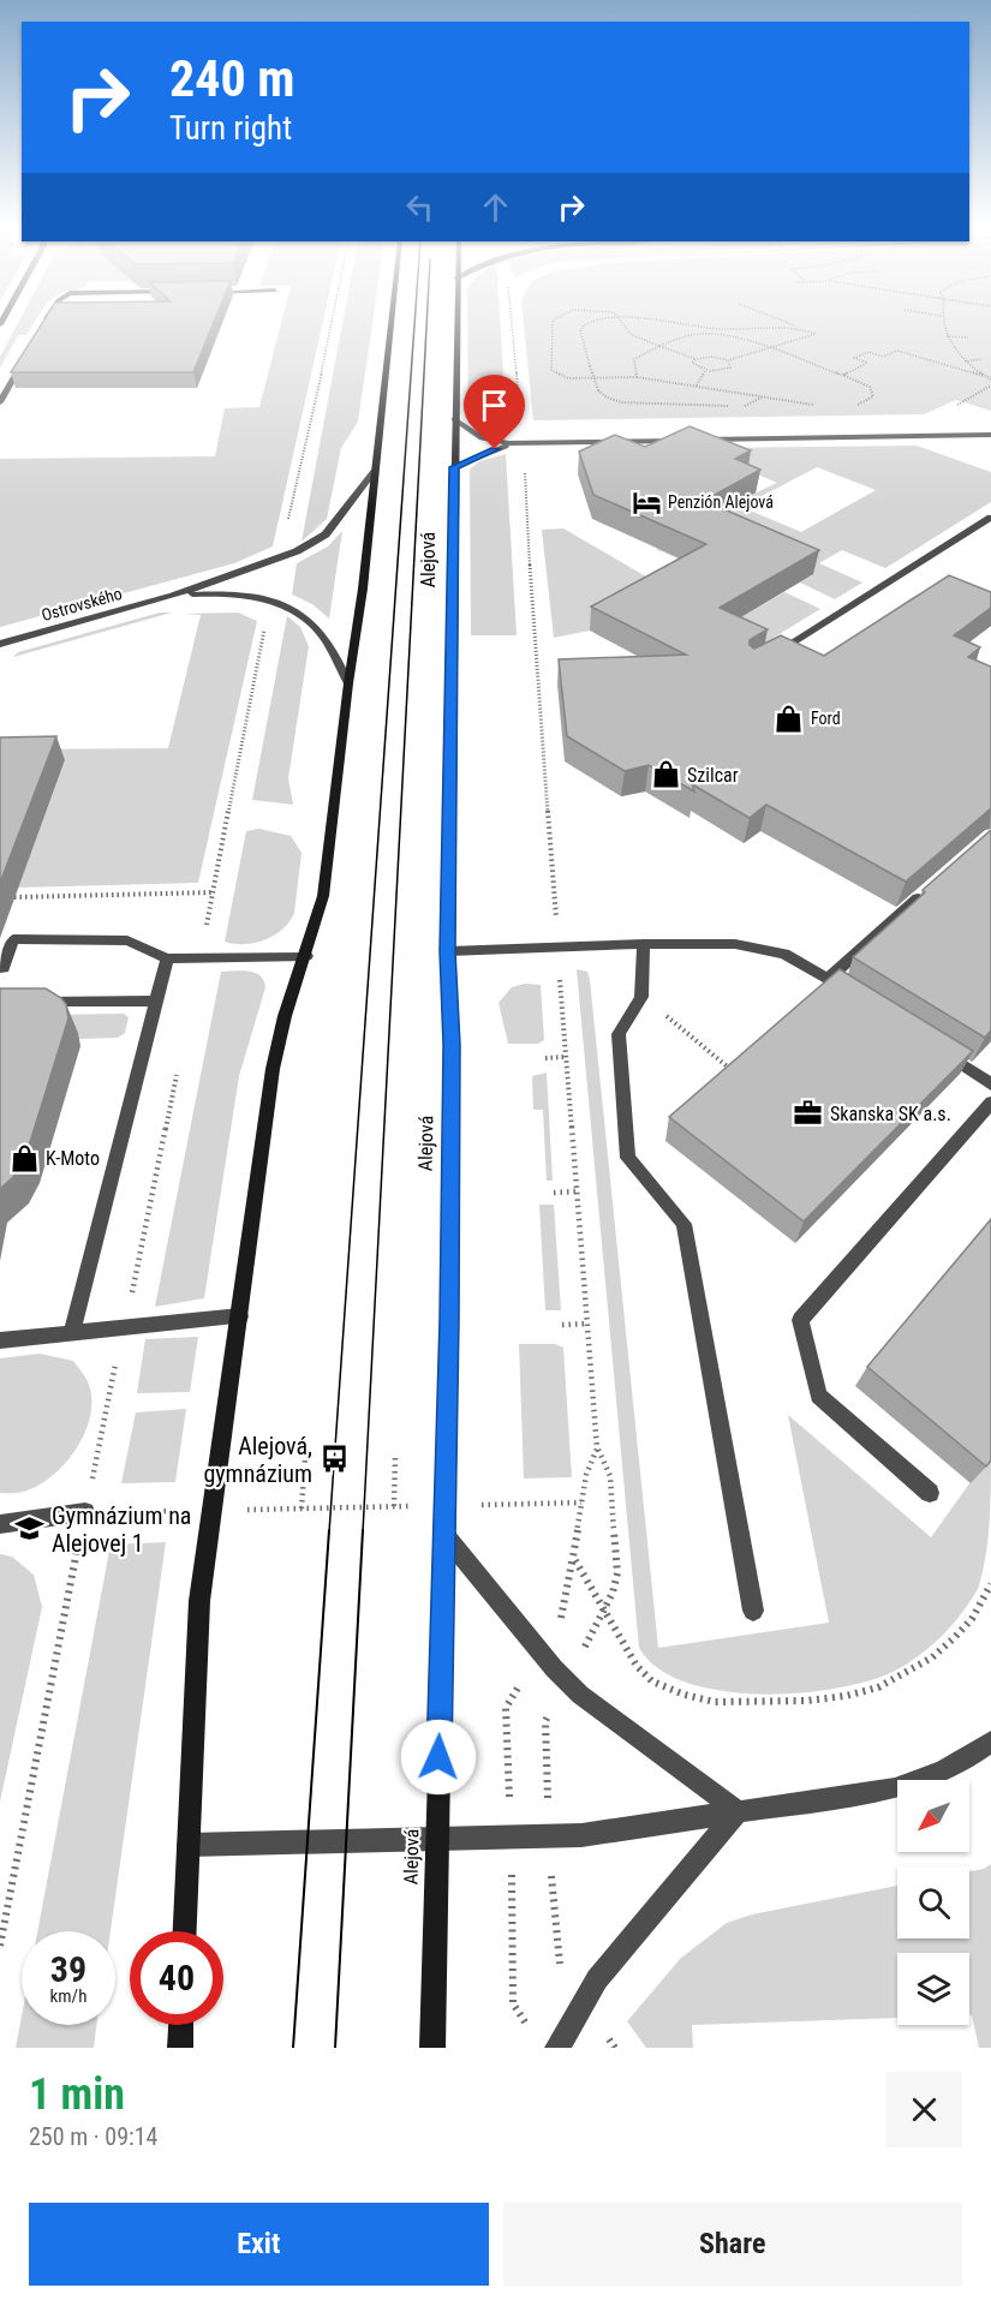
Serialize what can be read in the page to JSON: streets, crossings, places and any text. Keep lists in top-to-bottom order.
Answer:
{
  "streets": {
    "street": ["Alejová", "Ostrovského"]
  },
  "places": {
    "hotel": ["Penzión Alejová"],
    "shop": ["Ford", "Szilcar", "K-Moto"],
    "office": ["Skanska SK a.s."],
    "bus stop": ["Alejová, gymnázium"],
    "school or university": ["Gymnázium na Alejovej 1"]
  },
  "north": "bottom left",
  "page": {
    "turn": ["240 m", "Turn right"],
    "speed": "39 km/h",
    "limit": "40",
    "heading": ["1 min", "250 m · 09:14"],
    "buttons": ["Exit", "Share"]
  }
}
